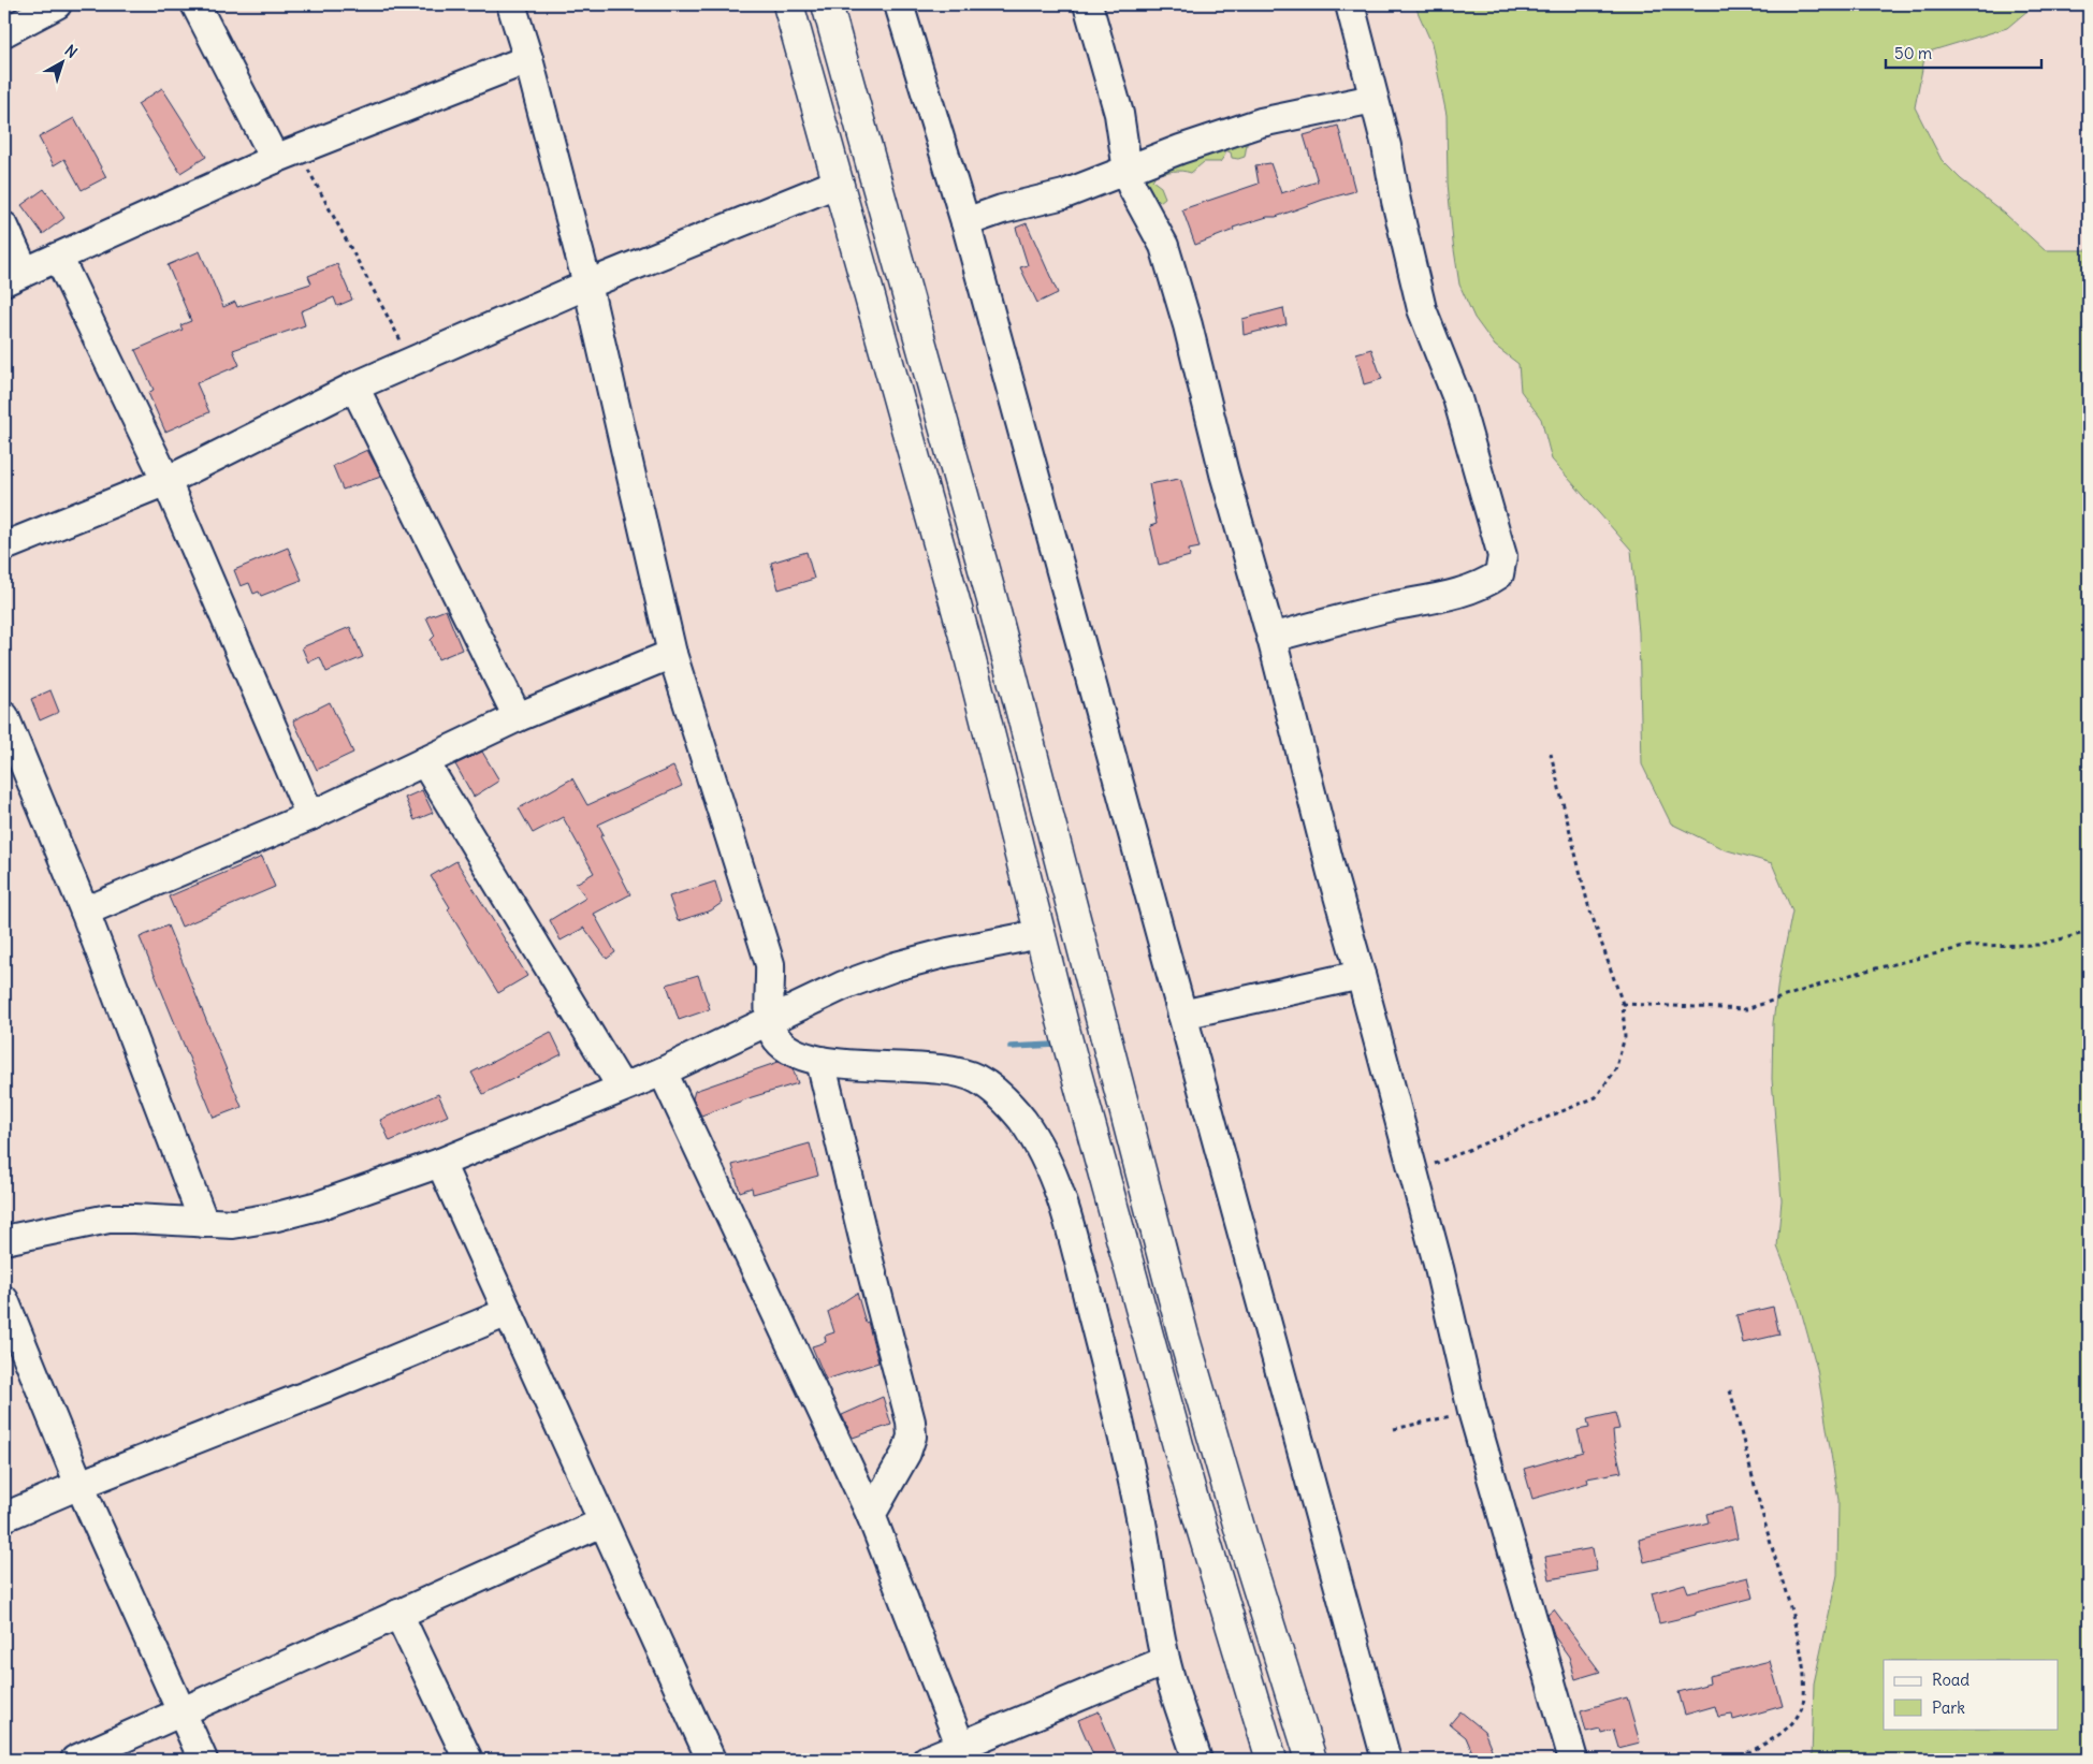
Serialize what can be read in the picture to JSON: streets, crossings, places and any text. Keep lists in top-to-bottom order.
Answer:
{
  "legend": ["Road", "Park"],
  "scale_bar": "50 m",
  "north": "top right"
}
